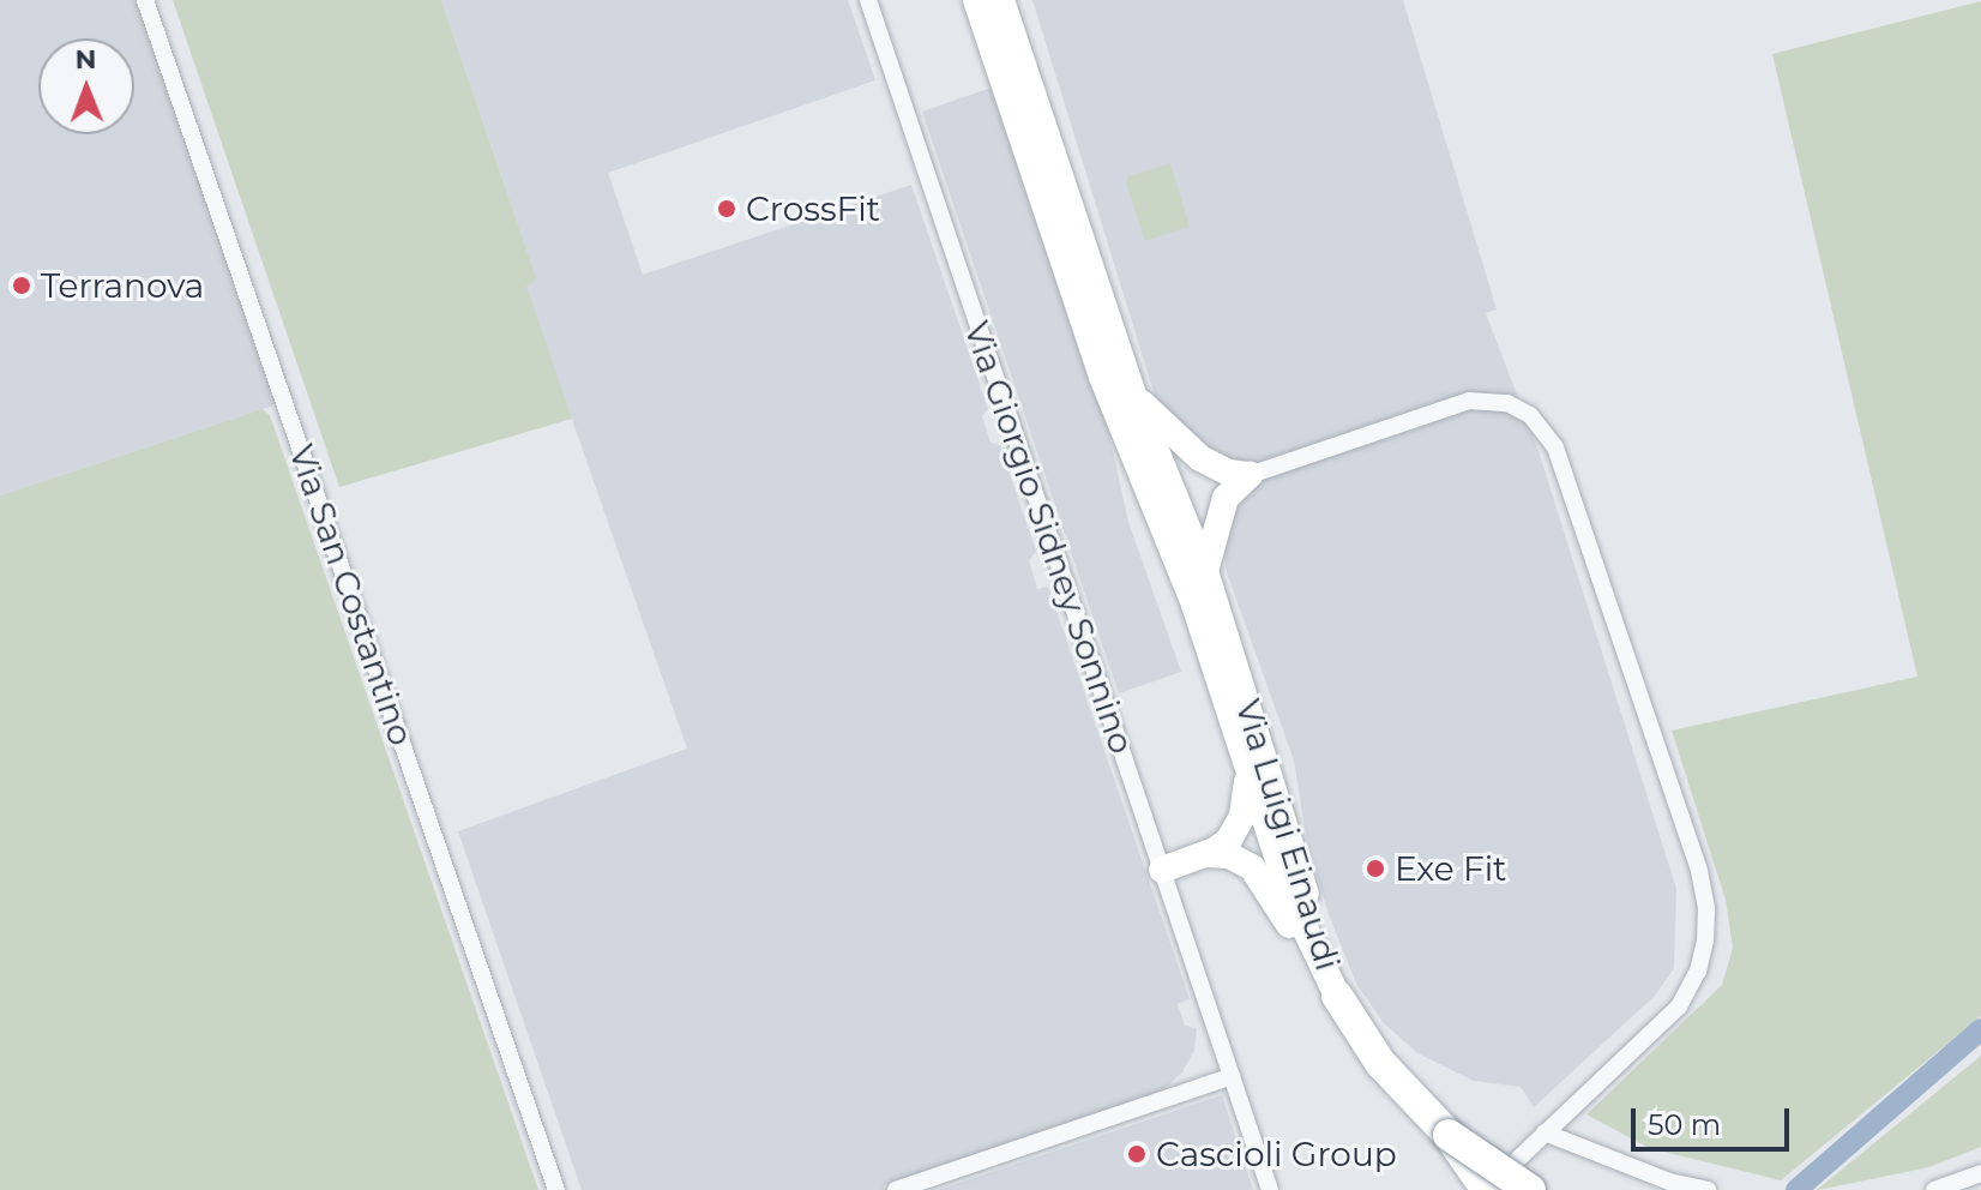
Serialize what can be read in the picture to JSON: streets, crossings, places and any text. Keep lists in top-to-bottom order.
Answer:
{
  "streets": {
    "main road": ["Via Luigi Einaudi"],
    "street": ["Via Giorgio Sidney Sonnino", "Via San Costantino"]
  },
  "places": [
    "CrossFit",
    "Terranova",
    "Exe Fit",
    "Cascioli Group"
  ],
  "scale_bar": "50 m",
  "north": "top"
}
